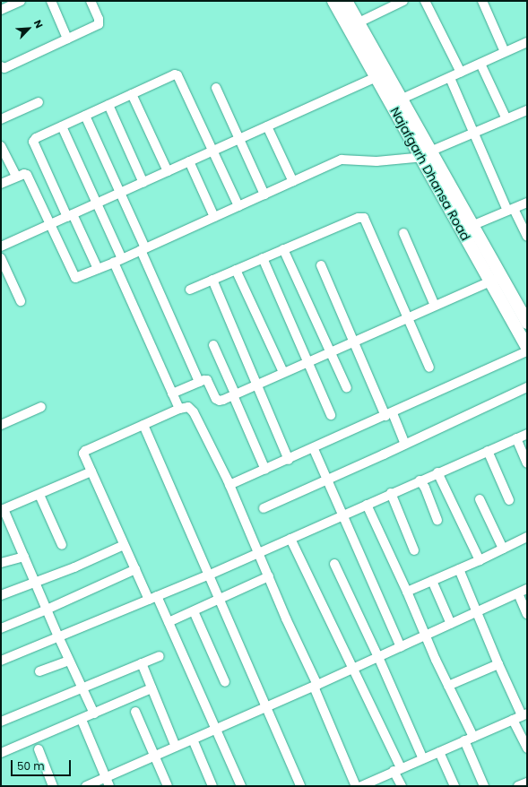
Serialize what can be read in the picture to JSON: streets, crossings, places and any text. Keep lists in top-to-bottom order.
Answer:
{
  "streets": {
    "main road": ["Najafgarh Dhansa Road"]
  },
  "scale_bar": "50 m",
  "north": "top right"
}
